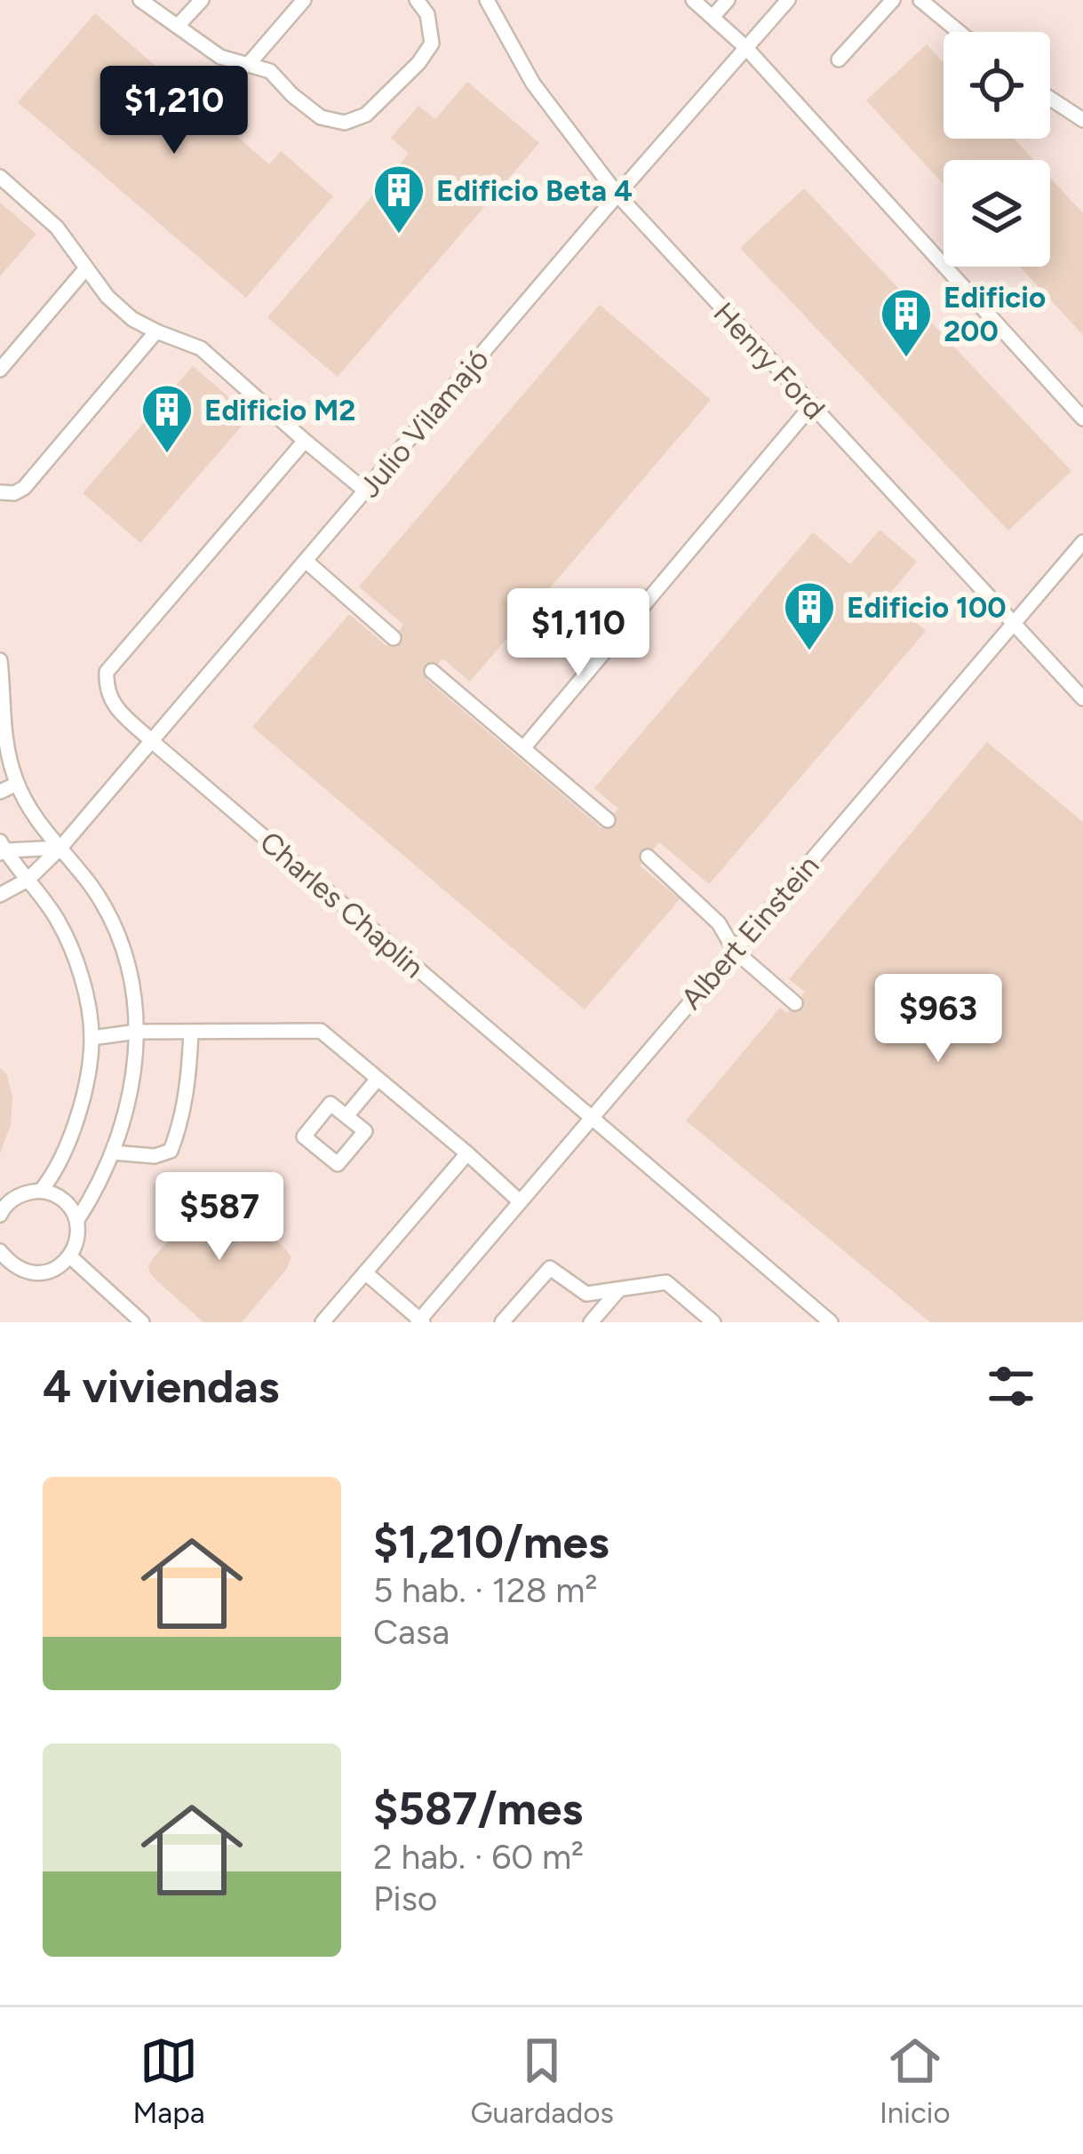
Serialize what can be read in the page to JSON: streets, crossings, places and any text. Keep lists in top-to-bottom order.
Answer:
{
  "streets": {
    "lane": [
      "Henry Ford",
      "Julio Vilamajó",
      "Charles Chaplin",
      "Albert Einstein"
    ]
  },
  "crossings": [
    ["Henry Ford", "Julio Vilamajó"],
    ["Henry Ford", "Albert Einstein"],
    ["Julio Vilamajó", "Charles Chaplin"],
    ["Charles Chaplin", "Albert Einstein"]
  ],
  "places": {
    "building": [
      "Edificio Beta 4",
      "Edificio 200",
      "Edificio M2",
      "Edificio 100"
    ]
  },
  "page": {
    "price": [
      "$1,210",
      "$1,110",
      "$963",
      "$587"
    ],
    "heading": "4 viviendas",
    "list": [
      {
        "name": "$1,210/mes",
        "note": "5 hab. · 128 m² · Casa"
      },
      {
        "name": "$587/mes",
        "note": "2 hab. · 60 m² · Piso"
      }
    ],
    "tabs": ["Mapa", "Guardados", "Inicio"]
  }
}
